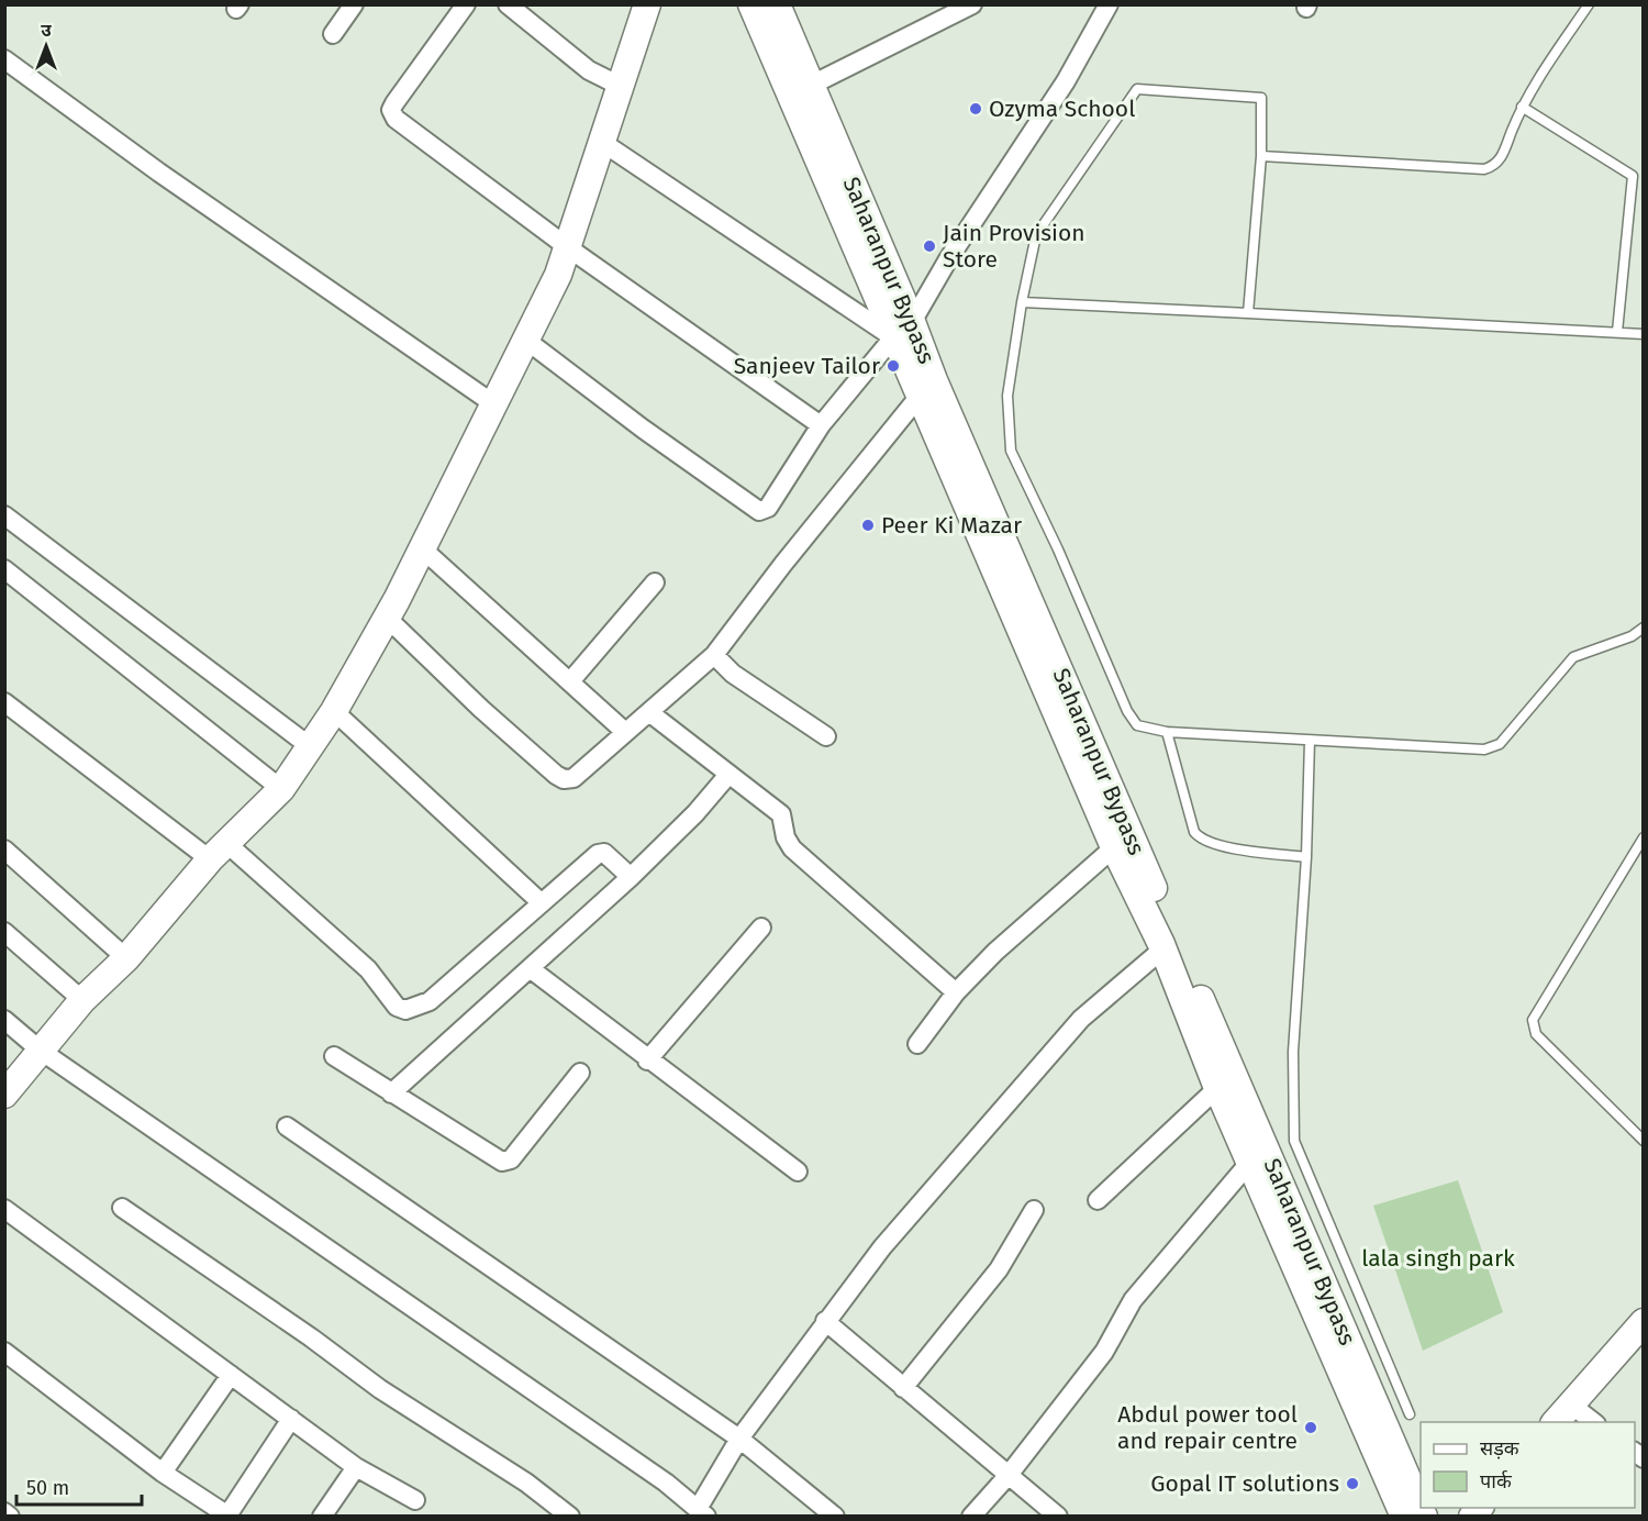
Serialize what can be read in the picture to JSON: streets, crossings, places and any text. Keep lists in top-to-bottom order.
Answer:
{
  "streets": {
    "main road": ["Saharanpur Bypass"]
  },
  "parks": ["lala singh park"],
  "places": [
    "Ozyma School",
    "Jain Provision Store",
    "Sanjeev Tailor",
    "Peer Ki Mazar",
    "Abdul power tool and repair centre",
    "Gopal IT solutions"
  ],
  "legend": ["सड़क", "पार्क"],
  "scale_bar": "50 m",
  "north": "top"
}
